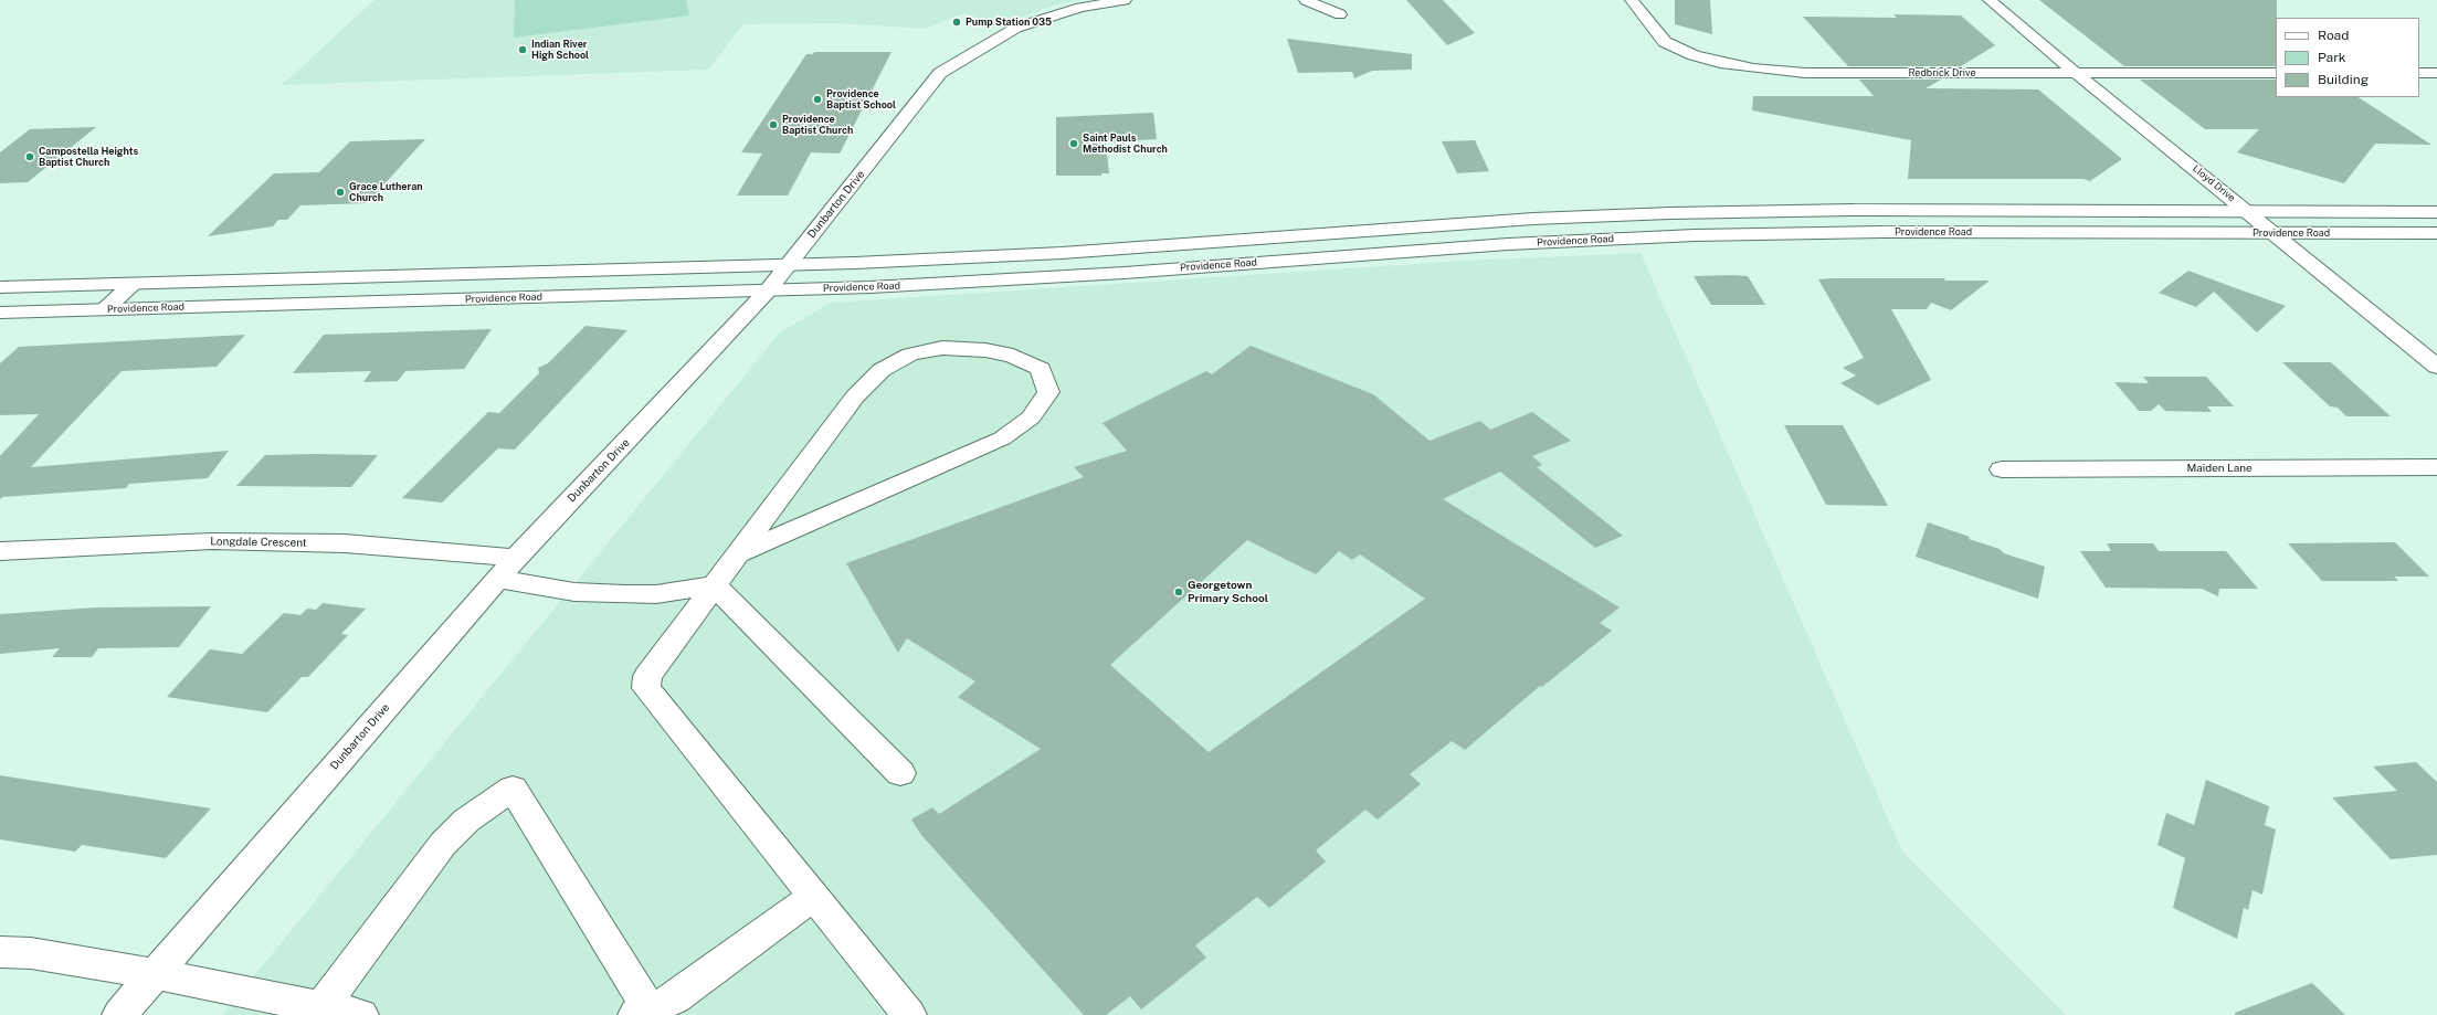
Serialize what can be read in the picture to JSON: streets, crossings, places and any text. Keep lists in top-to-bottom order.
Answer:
{
  "streets": {
    "main road": [
      "Redbrick Drive",
      "Lloyd Drive",
      "Dunbarton Drive",
      "Providence Road",
      "Maiden Lane",
      "Longdale Crescent"
    ]
  },
  "crossings": [
    ["Redbrick Drive", "Lloyd Drive"],
    ["Lloyd Drive", "Providence Road"],
    ["Dunbarton Drive", "Providence Road"],
    ["Dunbarton Drive", "Longdale Crescent"]
  ],
  "places": [
    "Pump Station 035",
    "Indian River High School",
    "Providence Baptist School",
    "Providence Baptist Church",
    "Saint Pauls Methodist Church",
    "Campostella Heights Baptist Church",
    "Grace Lutheran Church",
    "Georgetown Primary School"
  ],
  "legend": ["Road", "Park", "Building"]
}
